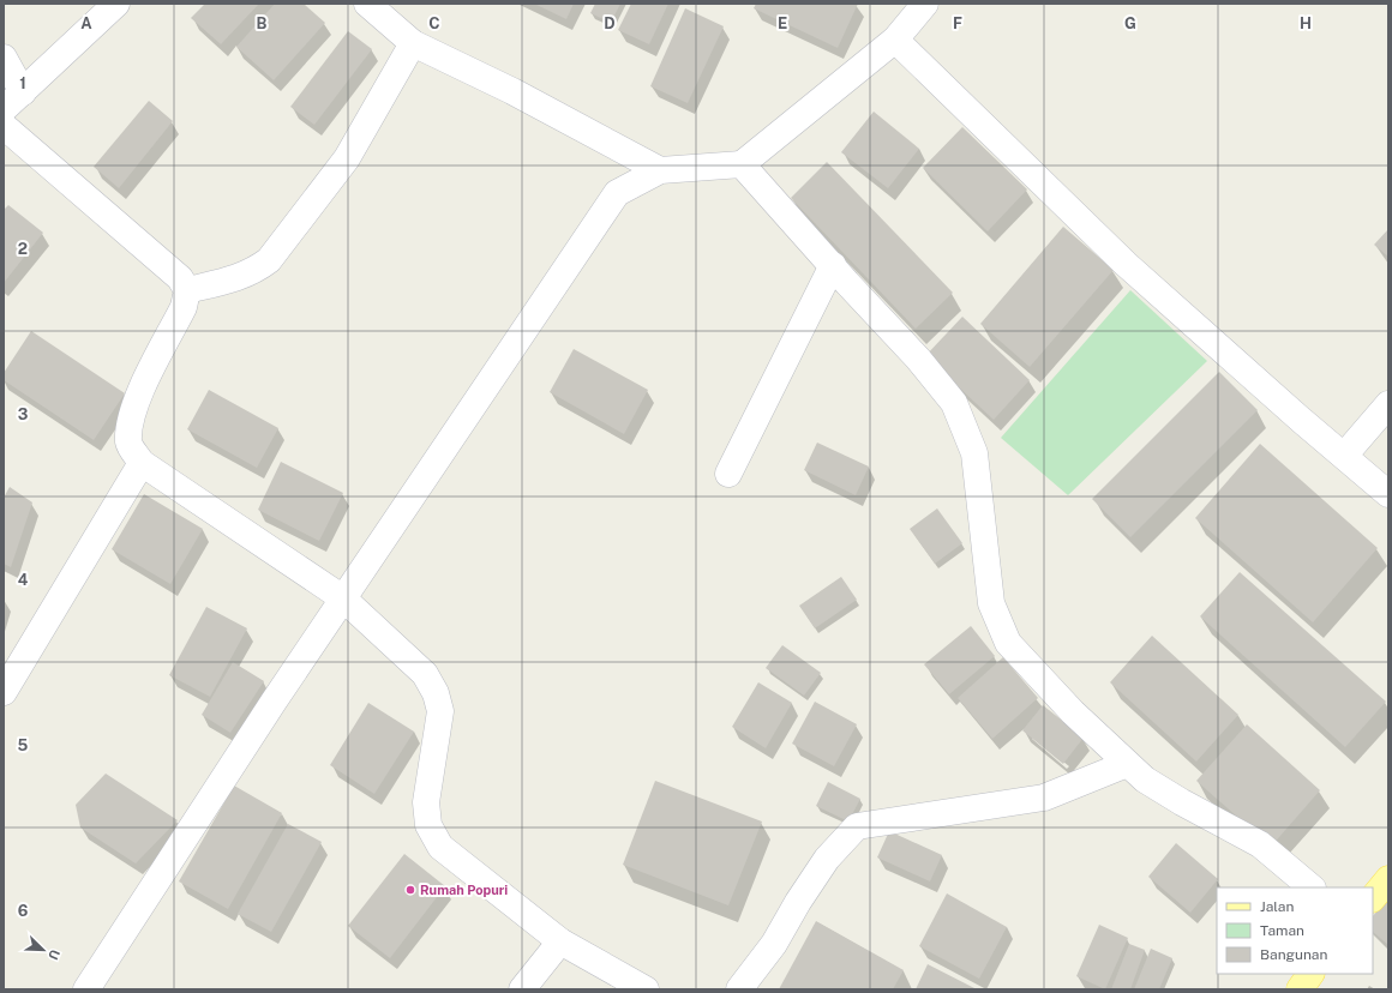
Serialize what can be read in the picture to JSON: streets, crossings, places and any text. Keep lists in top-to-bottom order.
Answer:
{
  "places": ["Rumah Popuri"],
  "legend": ["Jalan", "Taman", "Bangunan"],
  "north": "bottom right",
  "grid": {
    "columns": [
      "A",
      "B",
      "C",
      "D",
      "E",
      "F",
      "G",
      "H"
    ],
    "rows": [
      "1",
      "2",
      "3",
      "4",
      "5",
      "6"
    ]
  }
}
